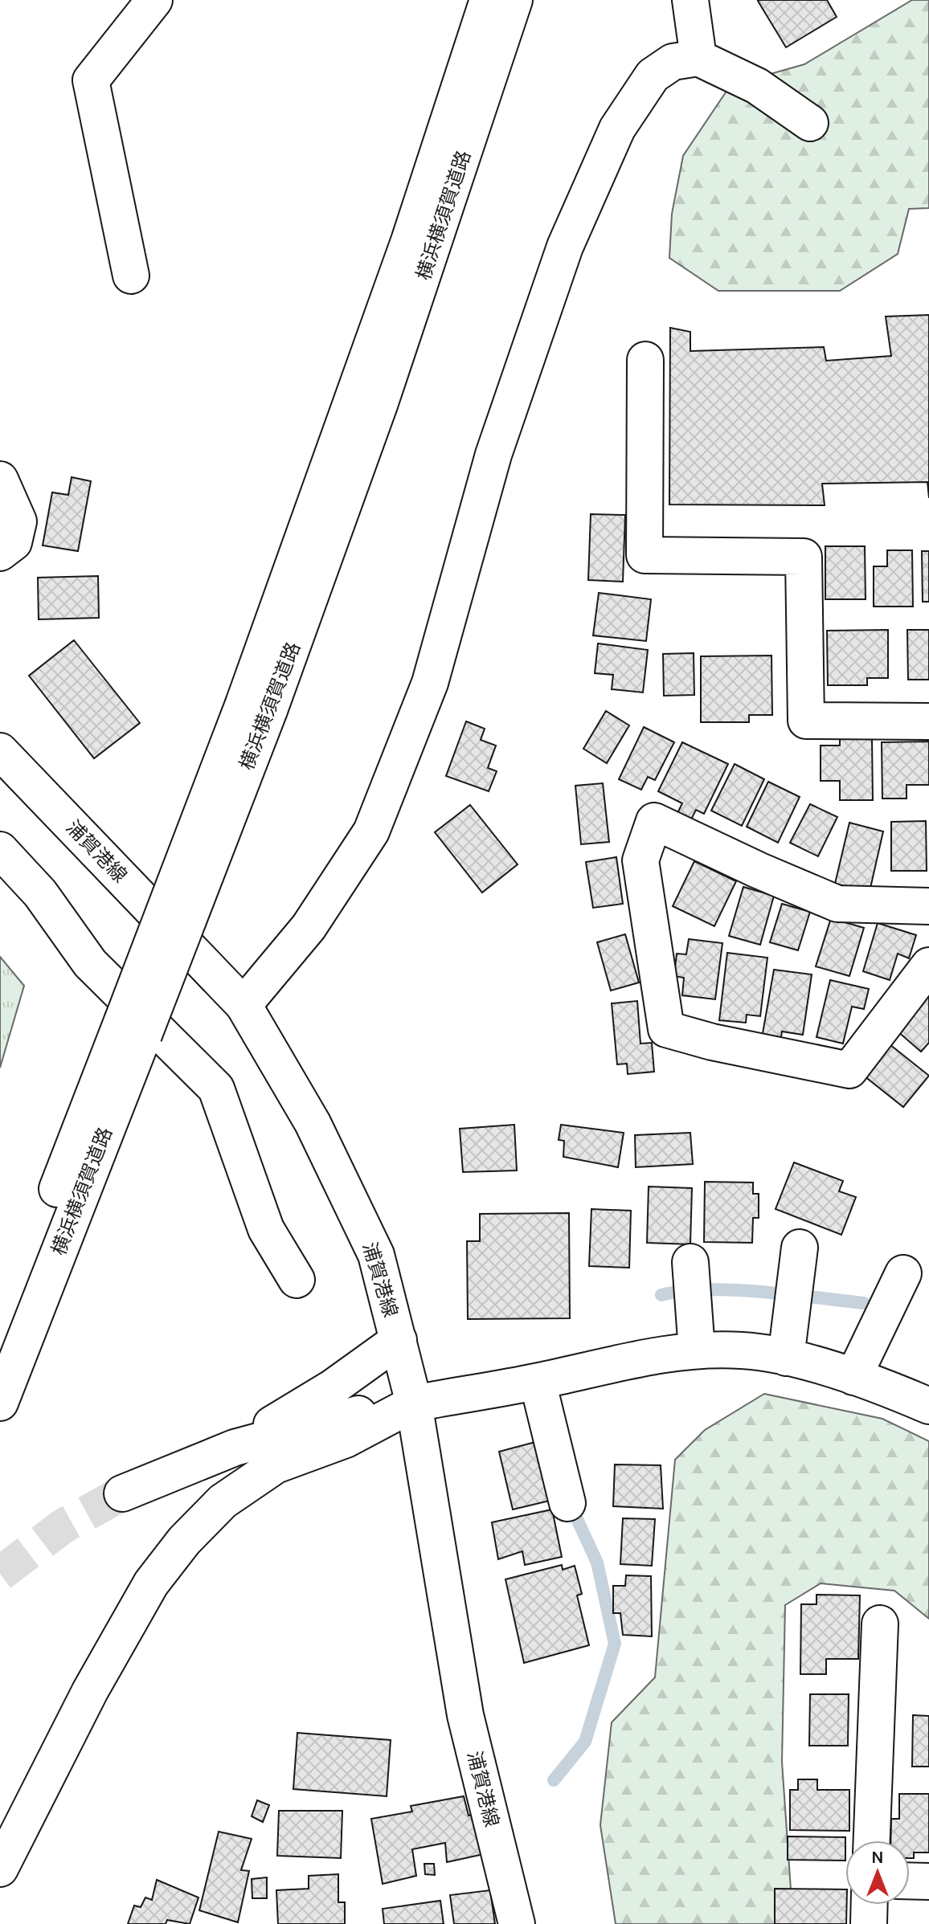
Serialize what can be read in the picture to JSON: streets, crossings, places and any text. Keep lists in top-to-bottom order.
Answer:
{
  "streets": {
    "main road": ["横浜横須賀道路", "浦賀港線"]
  },
  "north": "top"
}
